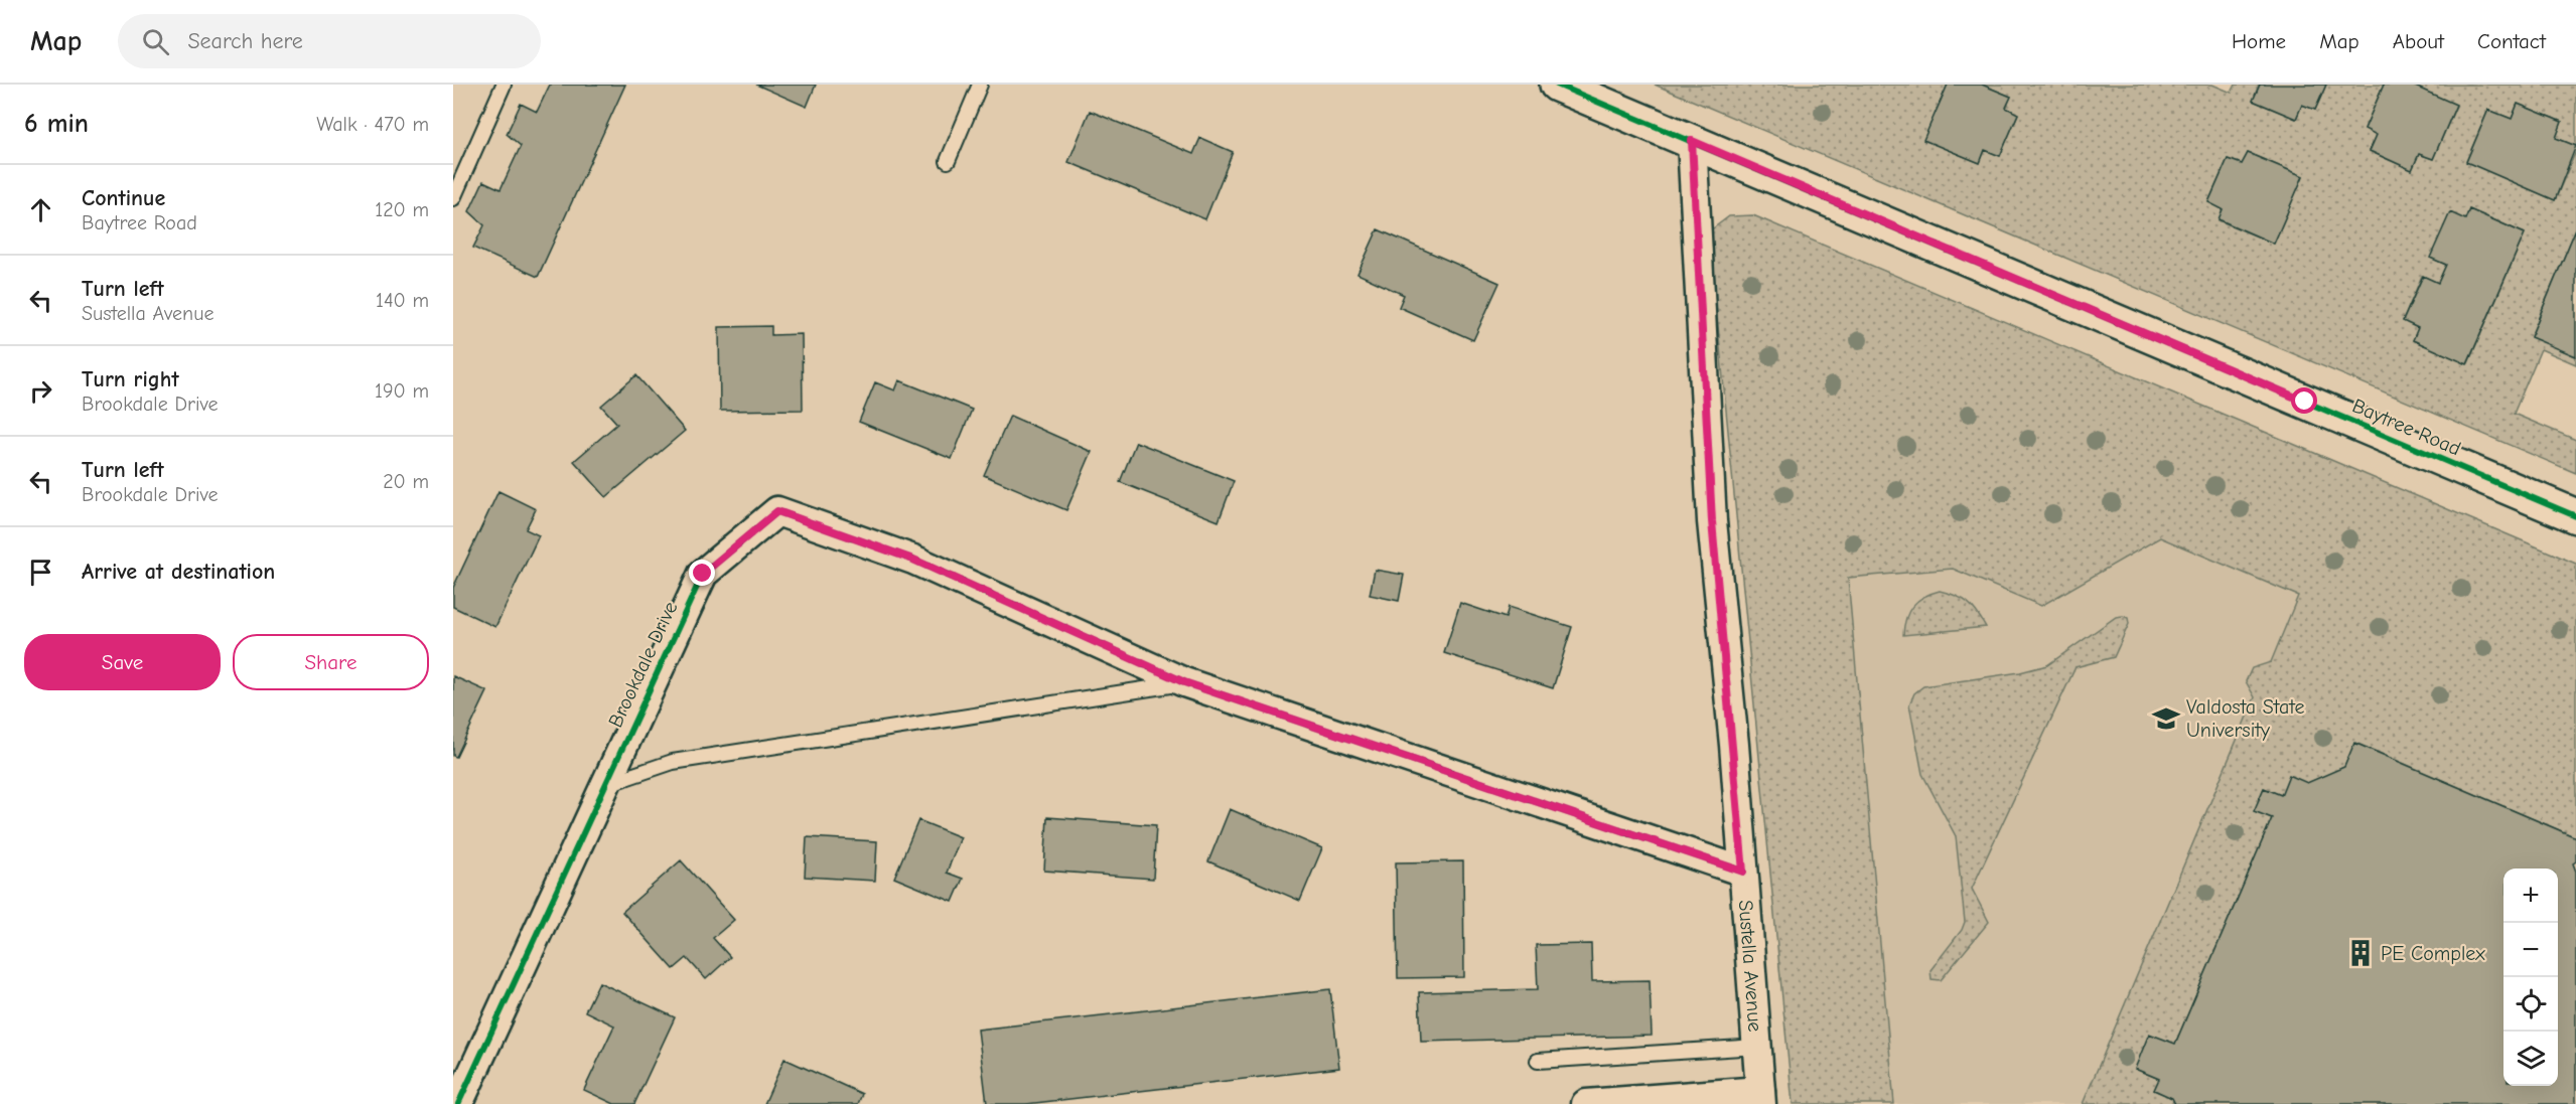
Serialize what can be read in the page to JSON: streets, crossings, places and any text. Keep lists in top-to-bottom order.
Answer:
{
  "streets": {
    "main road": ["Baytree Road"],
    "street": ["Brookdale Drive", "Sustella Avenue"]
  },
  "crossings": [
    ["Baytree Road", "Sustella Avenue"],
    ["Brookdale Drive", "Sustella Avenue"]
  ],
  "places": {
    "school or university": ["Valdosta State University"],
    "building": ["PE Complex"]
  },
  "page": {
    "header": "Map",
    "search": "Search here",
    "nav": [
      "Home",
      "Map",
      "About",
      "Contact"
    ],
    "heading": ["6 min", "Walk · 470 m"],
    "list": [
      ["Continue", "Baytree Road", "120 m"],
      ["Turn left", "Sustella Avenue", "140 m"],
      ["Turn right", "Brookdale Drive", "190 m"],
      ["Turn left", "Brookdale Drive", "20 m"],
      "Arrive at destination"
    ],
    "buttons": ["Save", "Share"],
    "map_buttons": ["+", "−"]
  }
}
